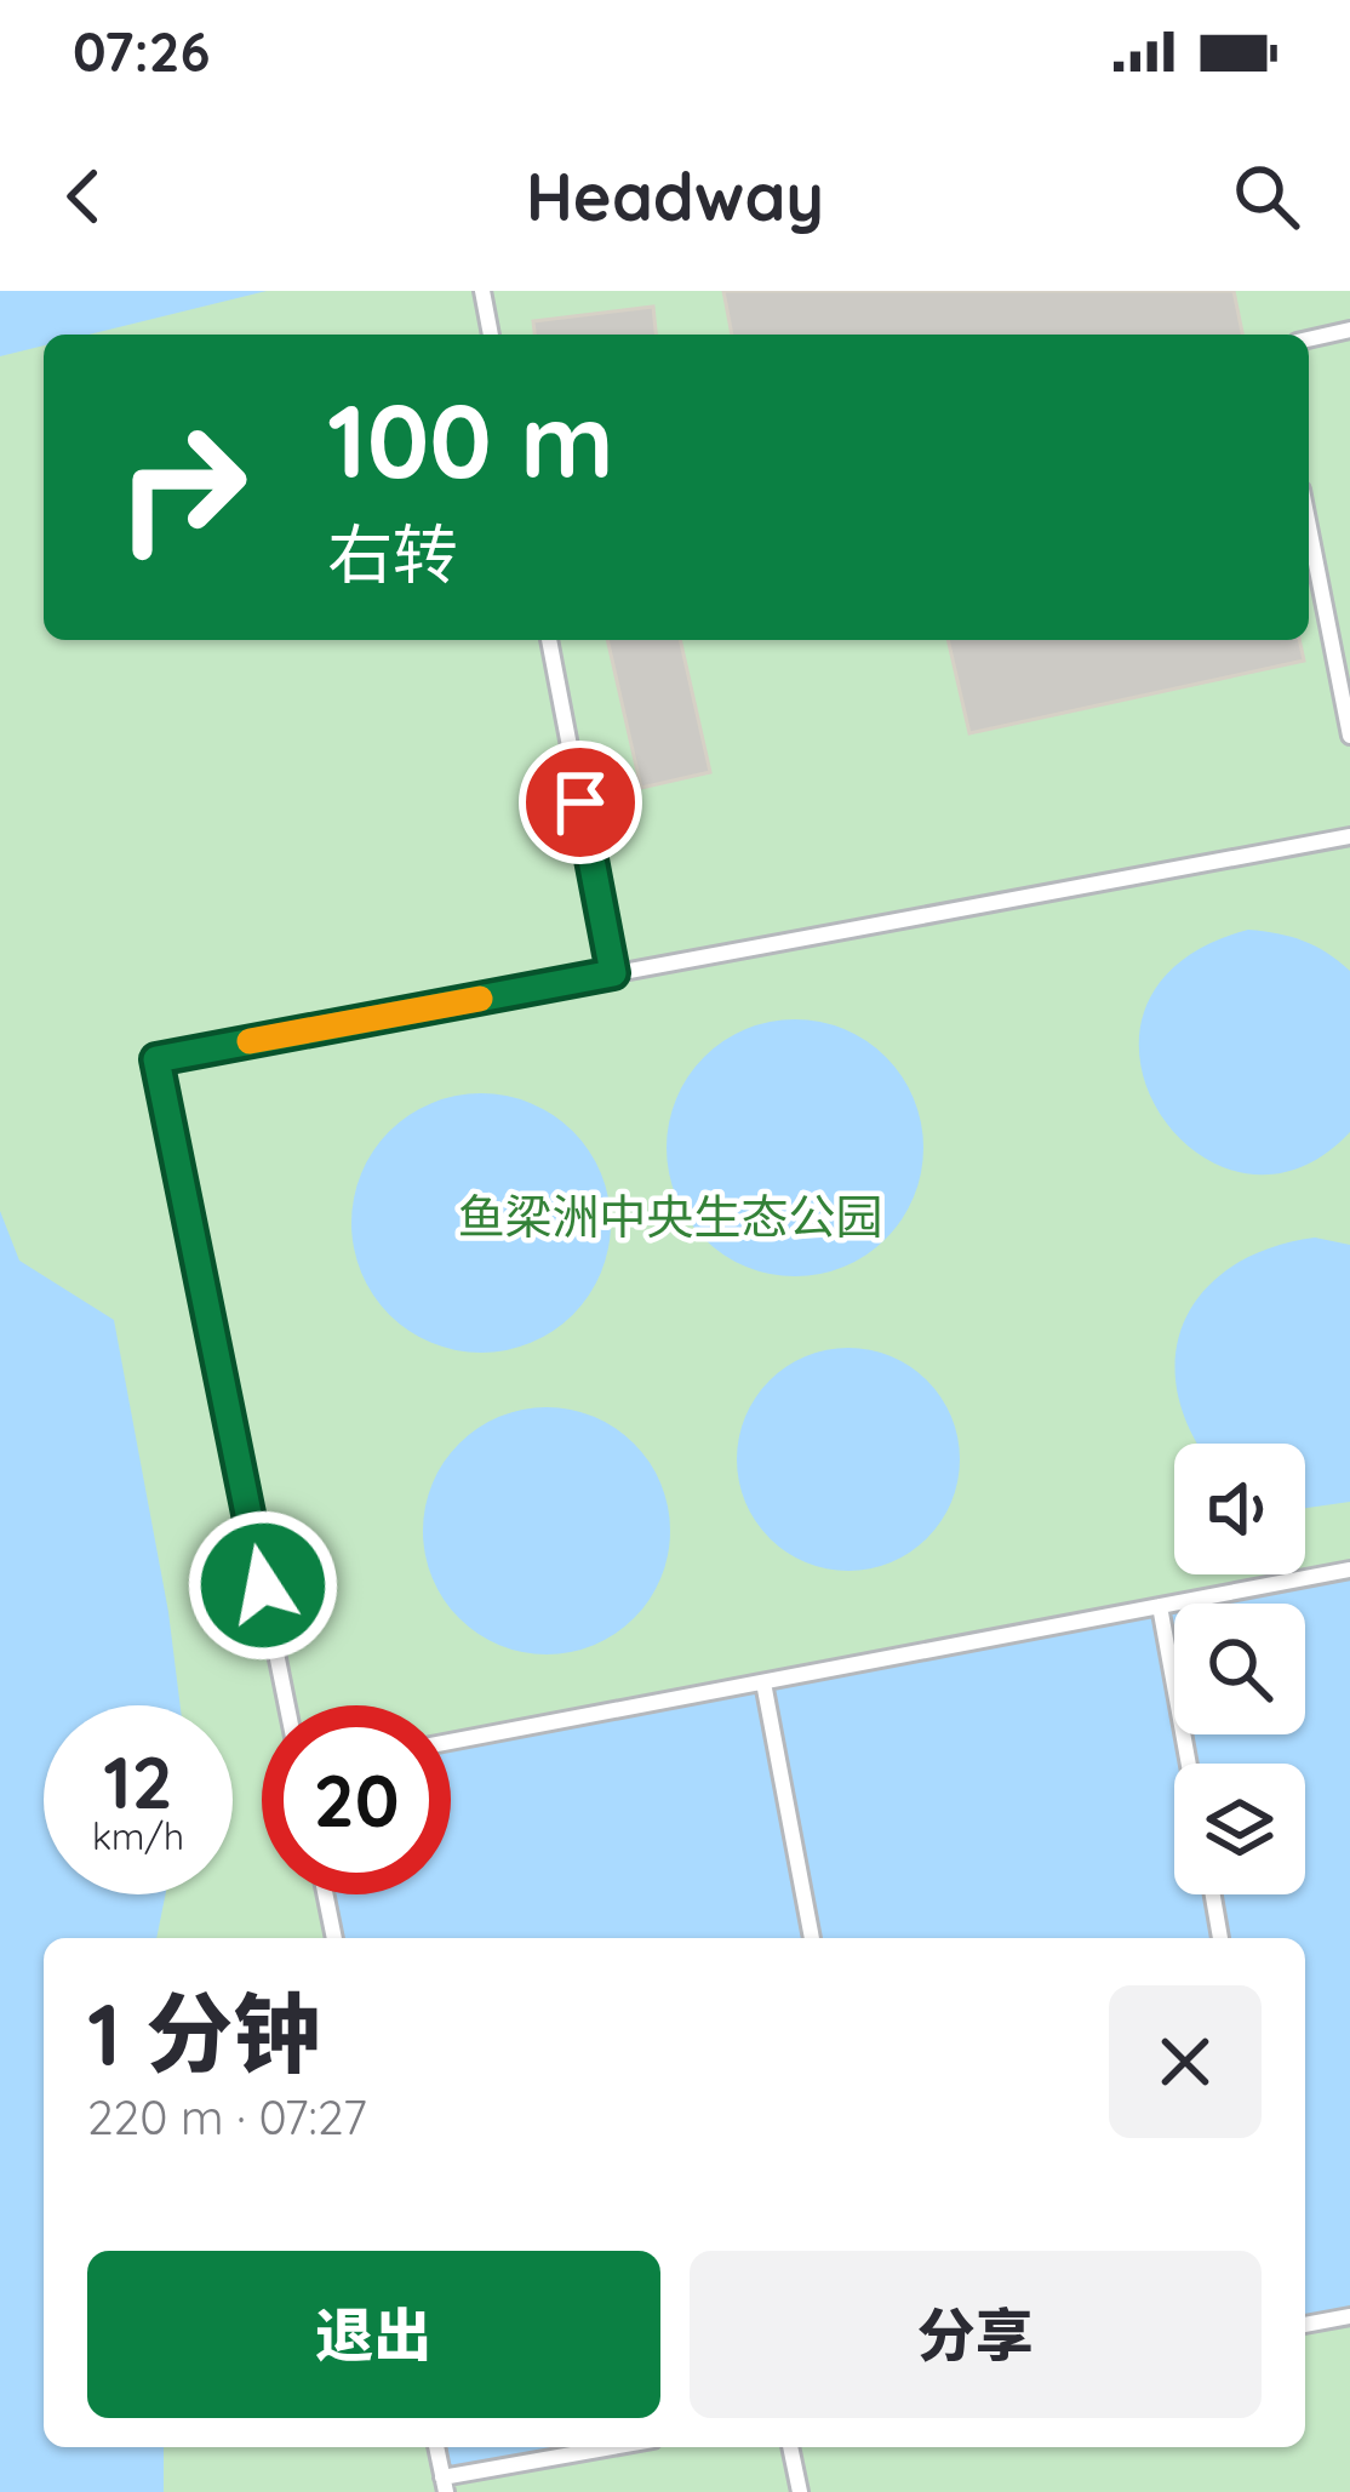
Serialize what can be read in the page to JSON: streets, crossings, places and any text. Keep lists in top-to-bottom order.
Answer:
{
  "parks": ["鱼梁洲中央生态公园"],
  "page": {
    "status": "07:26",
    "header": "Headway",
    "turn": ["100 m", "右转"],
    "speed": "12 km/h",
    "limit": "20",
    "heading": ["1 分钟", "220 m · 07:27"],
    "buttons": ["退出", "分享"]
  }
}
